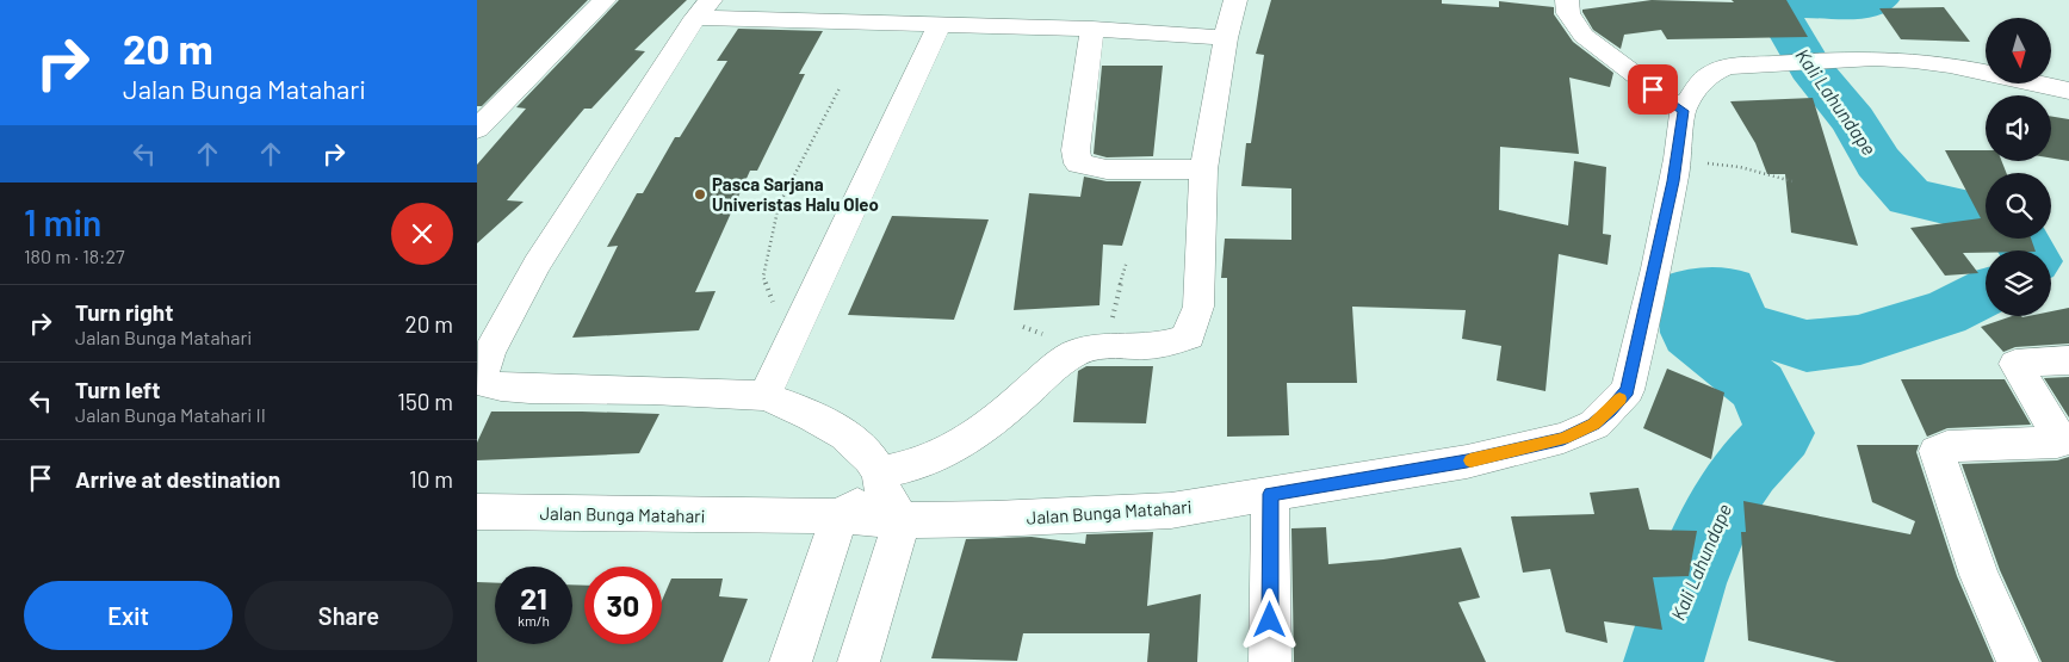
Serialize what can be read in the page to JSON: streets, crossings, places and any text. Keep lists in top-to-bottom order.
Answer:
{
  "streets": {
    "street": ["Jalan Bunga Matahari"]
  },
  "water": ["Kali Lahundape"],
  "places": ["Pasca Sarjana Univeristas Halu Oleo"],
  "north": "bottom",
  "page": {
    "turn": ["20 m", "Jalan Bunga Matahari"],
    "heading": ["1 min", "180 m · 18:27"],
    "list": [
      {
        "name": "Turn right",
        "note": "Jalan Bunga Matahari",
        "value": "20 m"
      },
      {
        "name": "Turn left",
        "note": "Jalan Bunga Matahari II",
        "value": "150 m"
      },
      {
        "name": "Arrive at destination",
        "value": "10 m"
      }
    ],
    "speed": "21 km/h",
    "limit": "30",
    "buttons": ["Exit", "Share"]
  }
}
